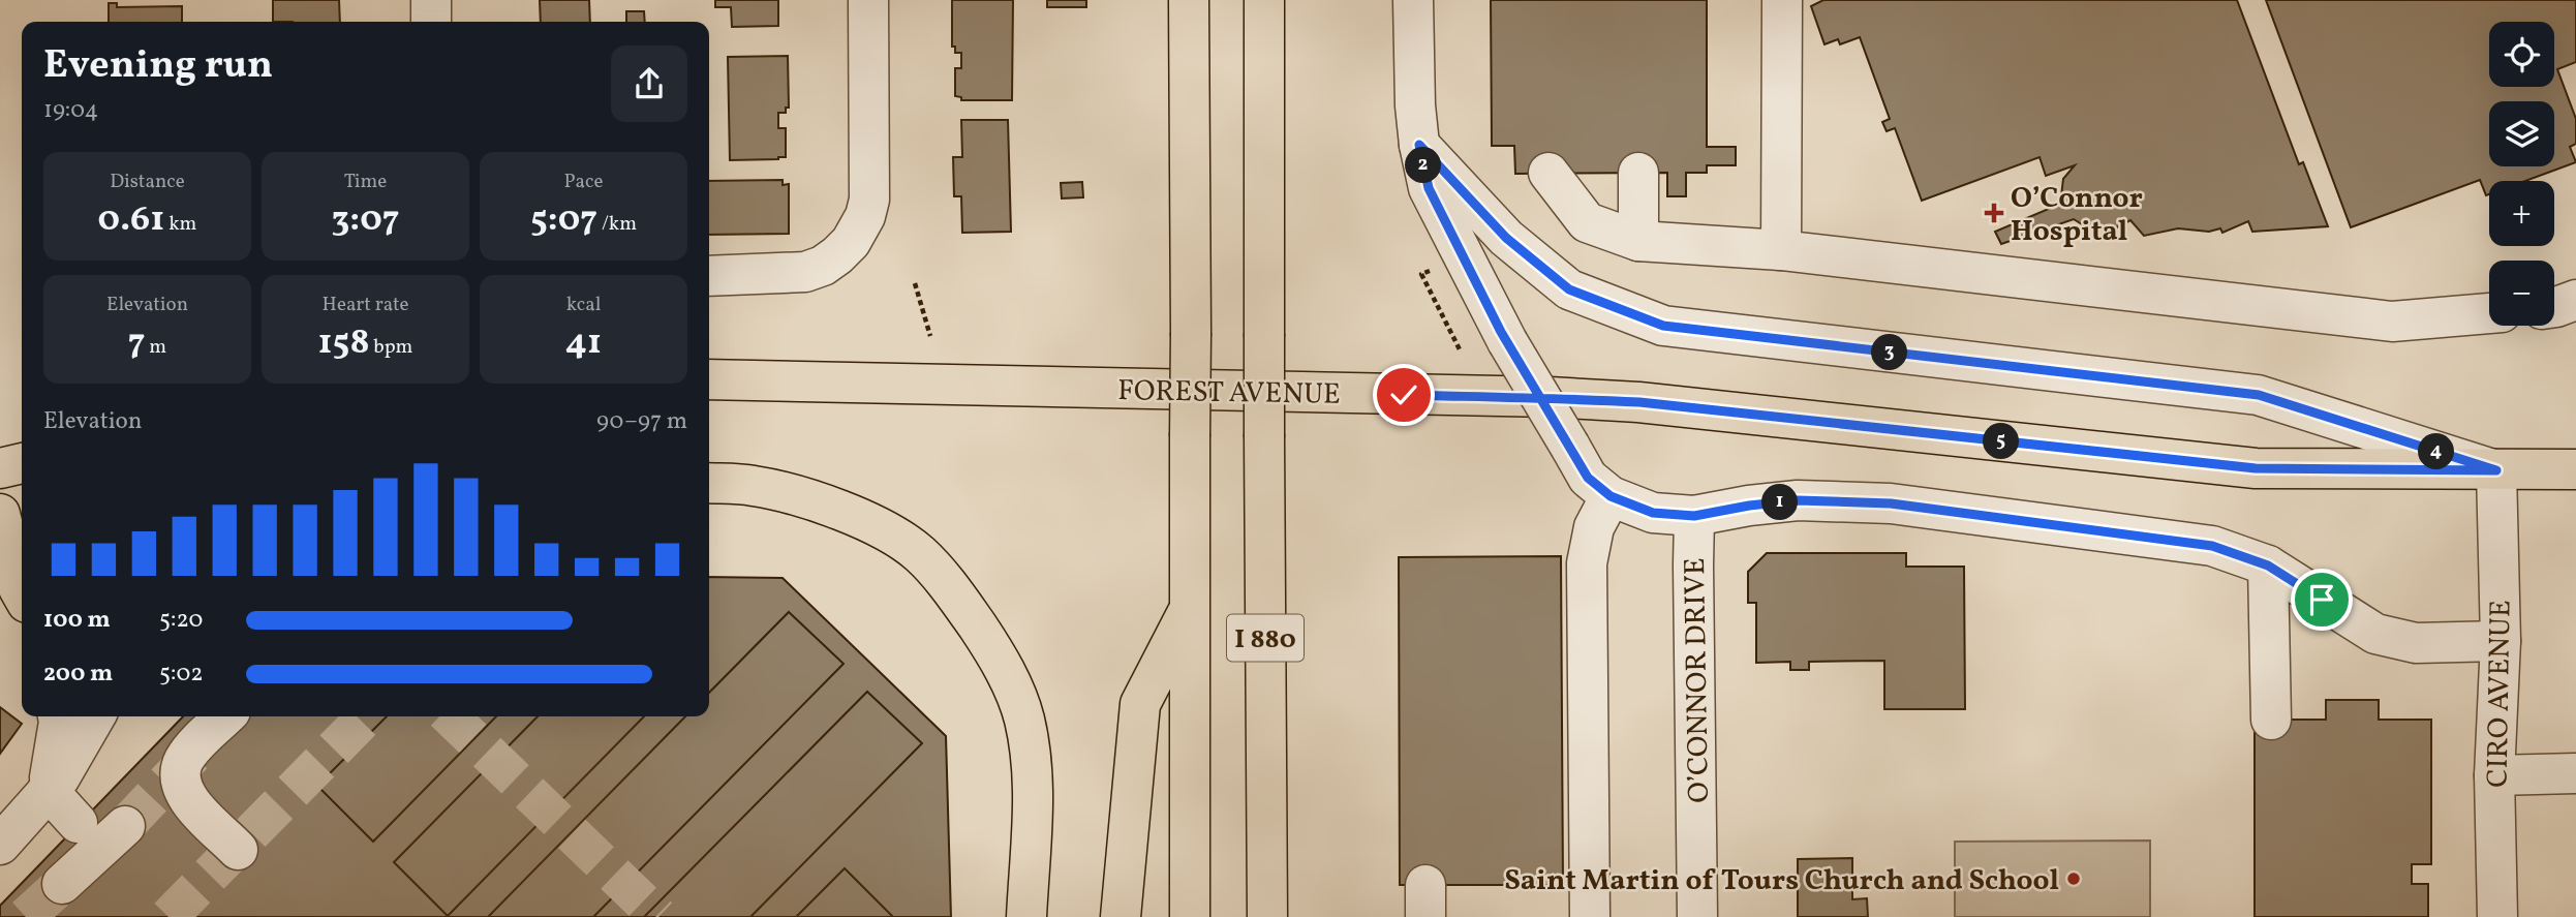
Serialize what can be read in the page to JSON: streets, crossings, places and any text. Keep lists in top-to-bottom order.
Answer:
{
  "streets": {
    "main road": ["FOREST AVENUE", "I 880"],
    "street": ["O’CONNOR DRIVE", "CIRO AVENUE"]
  },
  "crossings": [
    ["FOREST AVENUE", "CIRO AVENUE"]
  ],
  "places": {
    "health": ["O’Connor Hospital"],
    "other": ["Saint Martin of Tours Church and School"]
  },
  "page": {
    "map_buttons": ["+", "−"],
    "heading": ["Evening run", "19:04"],
    "stats": [
      ["Distance", "0.61 km"],
      ["Time", "3:07"],
      ["Pace", "5:07 /km"],
      ["Elevation", "7 m"],
      ["Heart rate", "158 bpm"],
      ["kcal", "41"]
    ],
    "pins": [
      "2",
      "3",
      "5",
      "4",
      "1"
    ],
    "chart": ["Elevation", "90–97 m"],
    "list": [
      {
        "name": "100 m",
        "note": "5:20"
      },
      {
        "name": "200 m",
        "note": "5:02"
      }
    ]
  }
}
